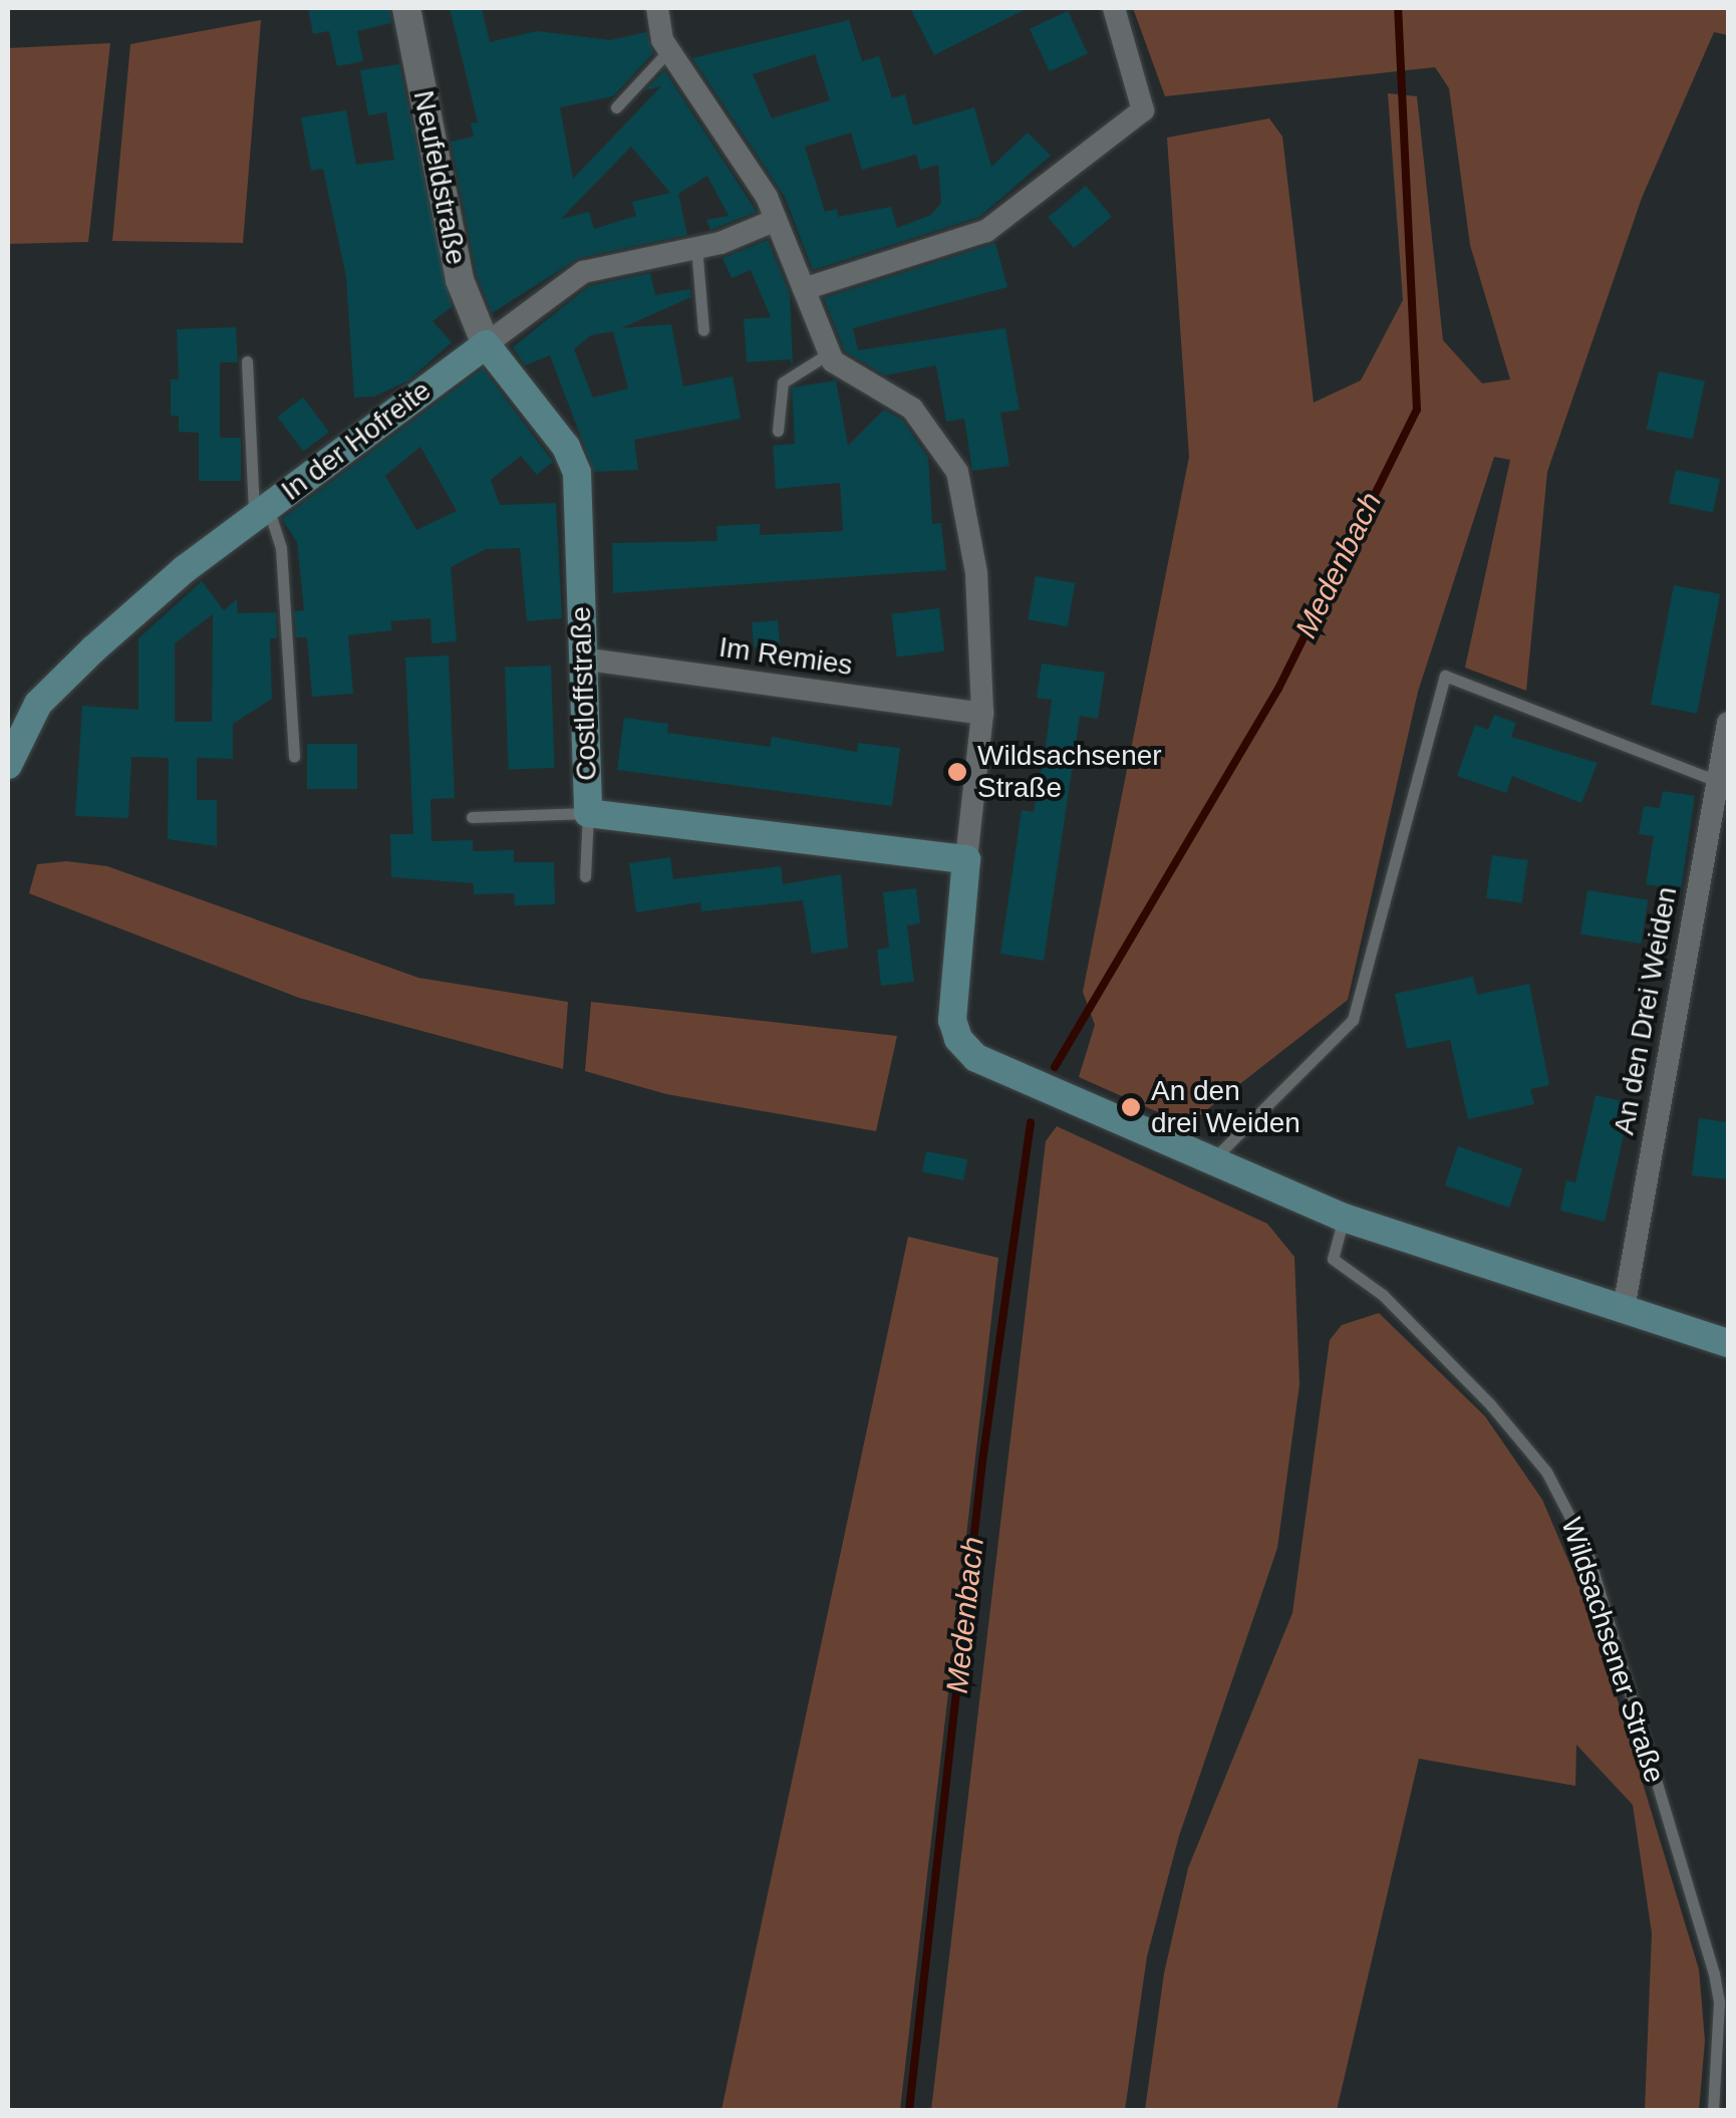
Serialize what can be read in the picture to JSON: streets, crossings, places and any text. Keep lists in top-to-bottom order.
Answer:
{
  "streets": {
    "main road": ["In der Hofreite", "Costloffstraße"],
    "street": ["Neufeldstraße", "Im Remies", "An den Drei Weiden"],
    "lane": ["Wildsachsener Straße"]
  },
  "crossings": [
    ["Neufeldstraße", "In der Hofreite"],
    ["Neufeldstraße", "Costloffstraße"],
    ["In der Hofreite", "Costloffstraße"],
    ["Im Remies", "Costloffstraße"]
  ],
  "water": ["Medenbach"],
  "places": ["Wildsachsener Straße", "An den drei Weiden"]
}
